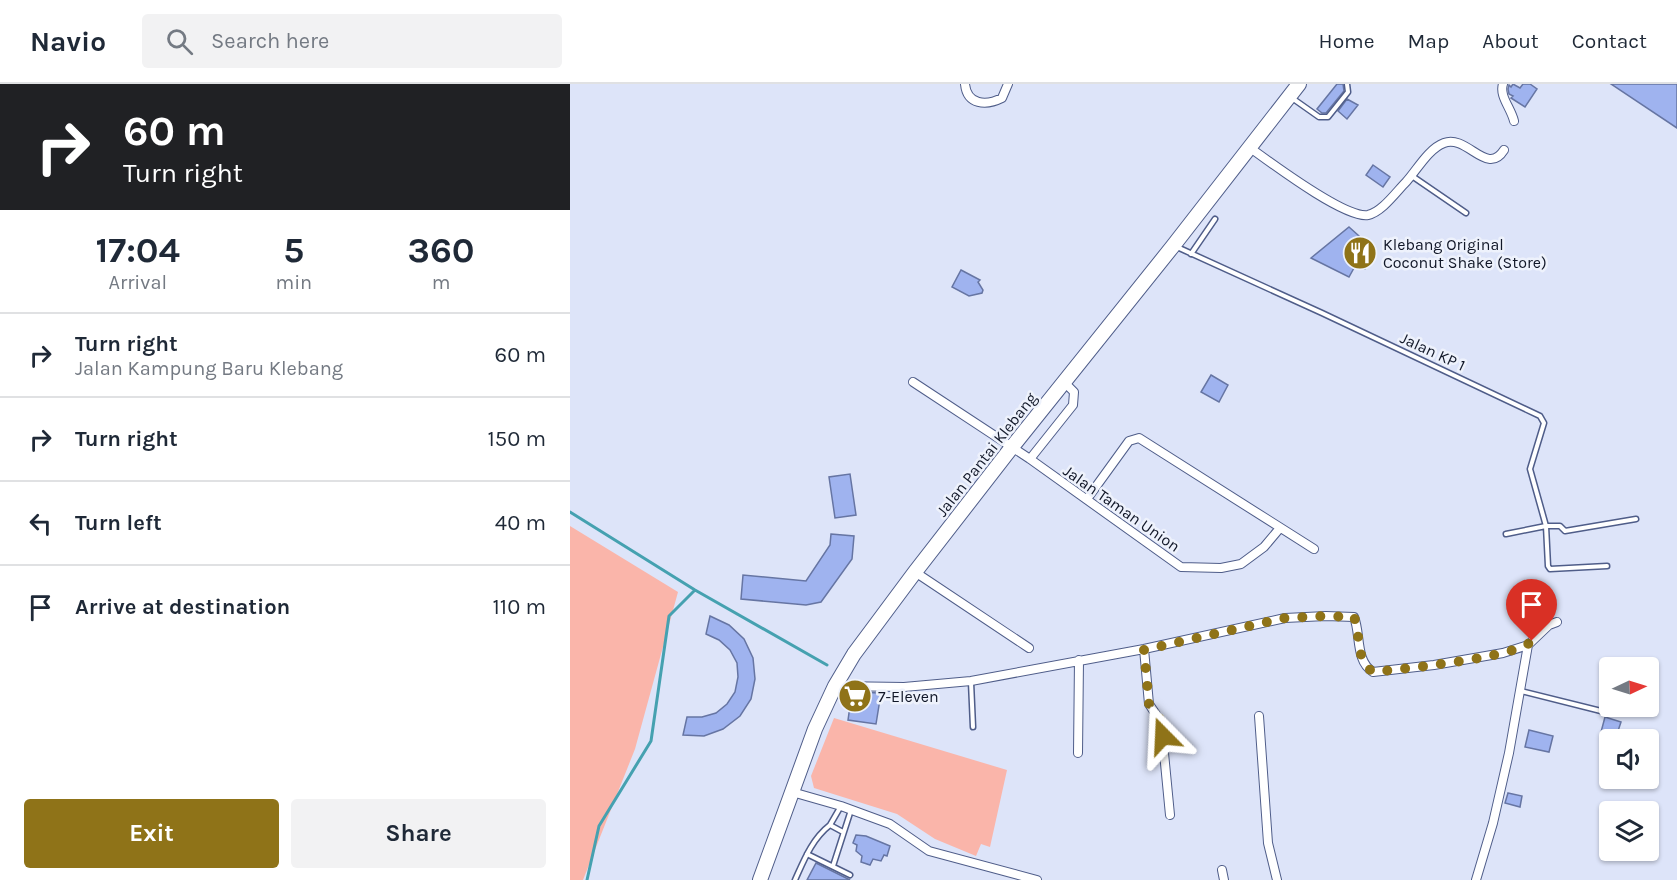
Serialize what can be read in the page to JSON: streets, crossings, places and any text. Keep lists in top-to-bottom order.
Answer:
{
  "streets": {
    "highway": ["Jalan Pantai Klebang"],
    "street": ["Jalan Taman Union"],
    "lane": ["Jalan KP 1"]
  },
  "crossings": [
    ["Jalan KP 1", "Jalan Pantai Klebang"],
    ["Jalan Pantai Klebang", "Jalan Taman Union"]
  ],
  "places": {
    "restaurant": ["Klebang Original Coconut Shake (Store)"],
    "supermarket": ["7-Eleven"]
  },
  "north": "right",
  "page": {
    "header": "Navio",
    "search": "Search here",
    "nav": [
      "Home",
      "Map",
      "About",
      "Contact"
    ],
    "turn": ["60 m", "Turn right"],
    "eta": [
      "17:04",
      "Arrival",
      "5",
      "min",
      "360",
      "m"
    ],
    "list": [
      {
        "name": "Turn right",
        "note": "Jalan Kampung Baru Klebang",
        "value": "60 m"
      },
      {
        "name": "Turn right",
        "value": "150 m"
      },
      {
        "name": "Turn left",
        "value": "40 m"
      },
      {
        "name": "Arrive at destination",
        "value": "110 m"
      }
    ],
    "buttons": ["Exit", "Share"]
  }
}
